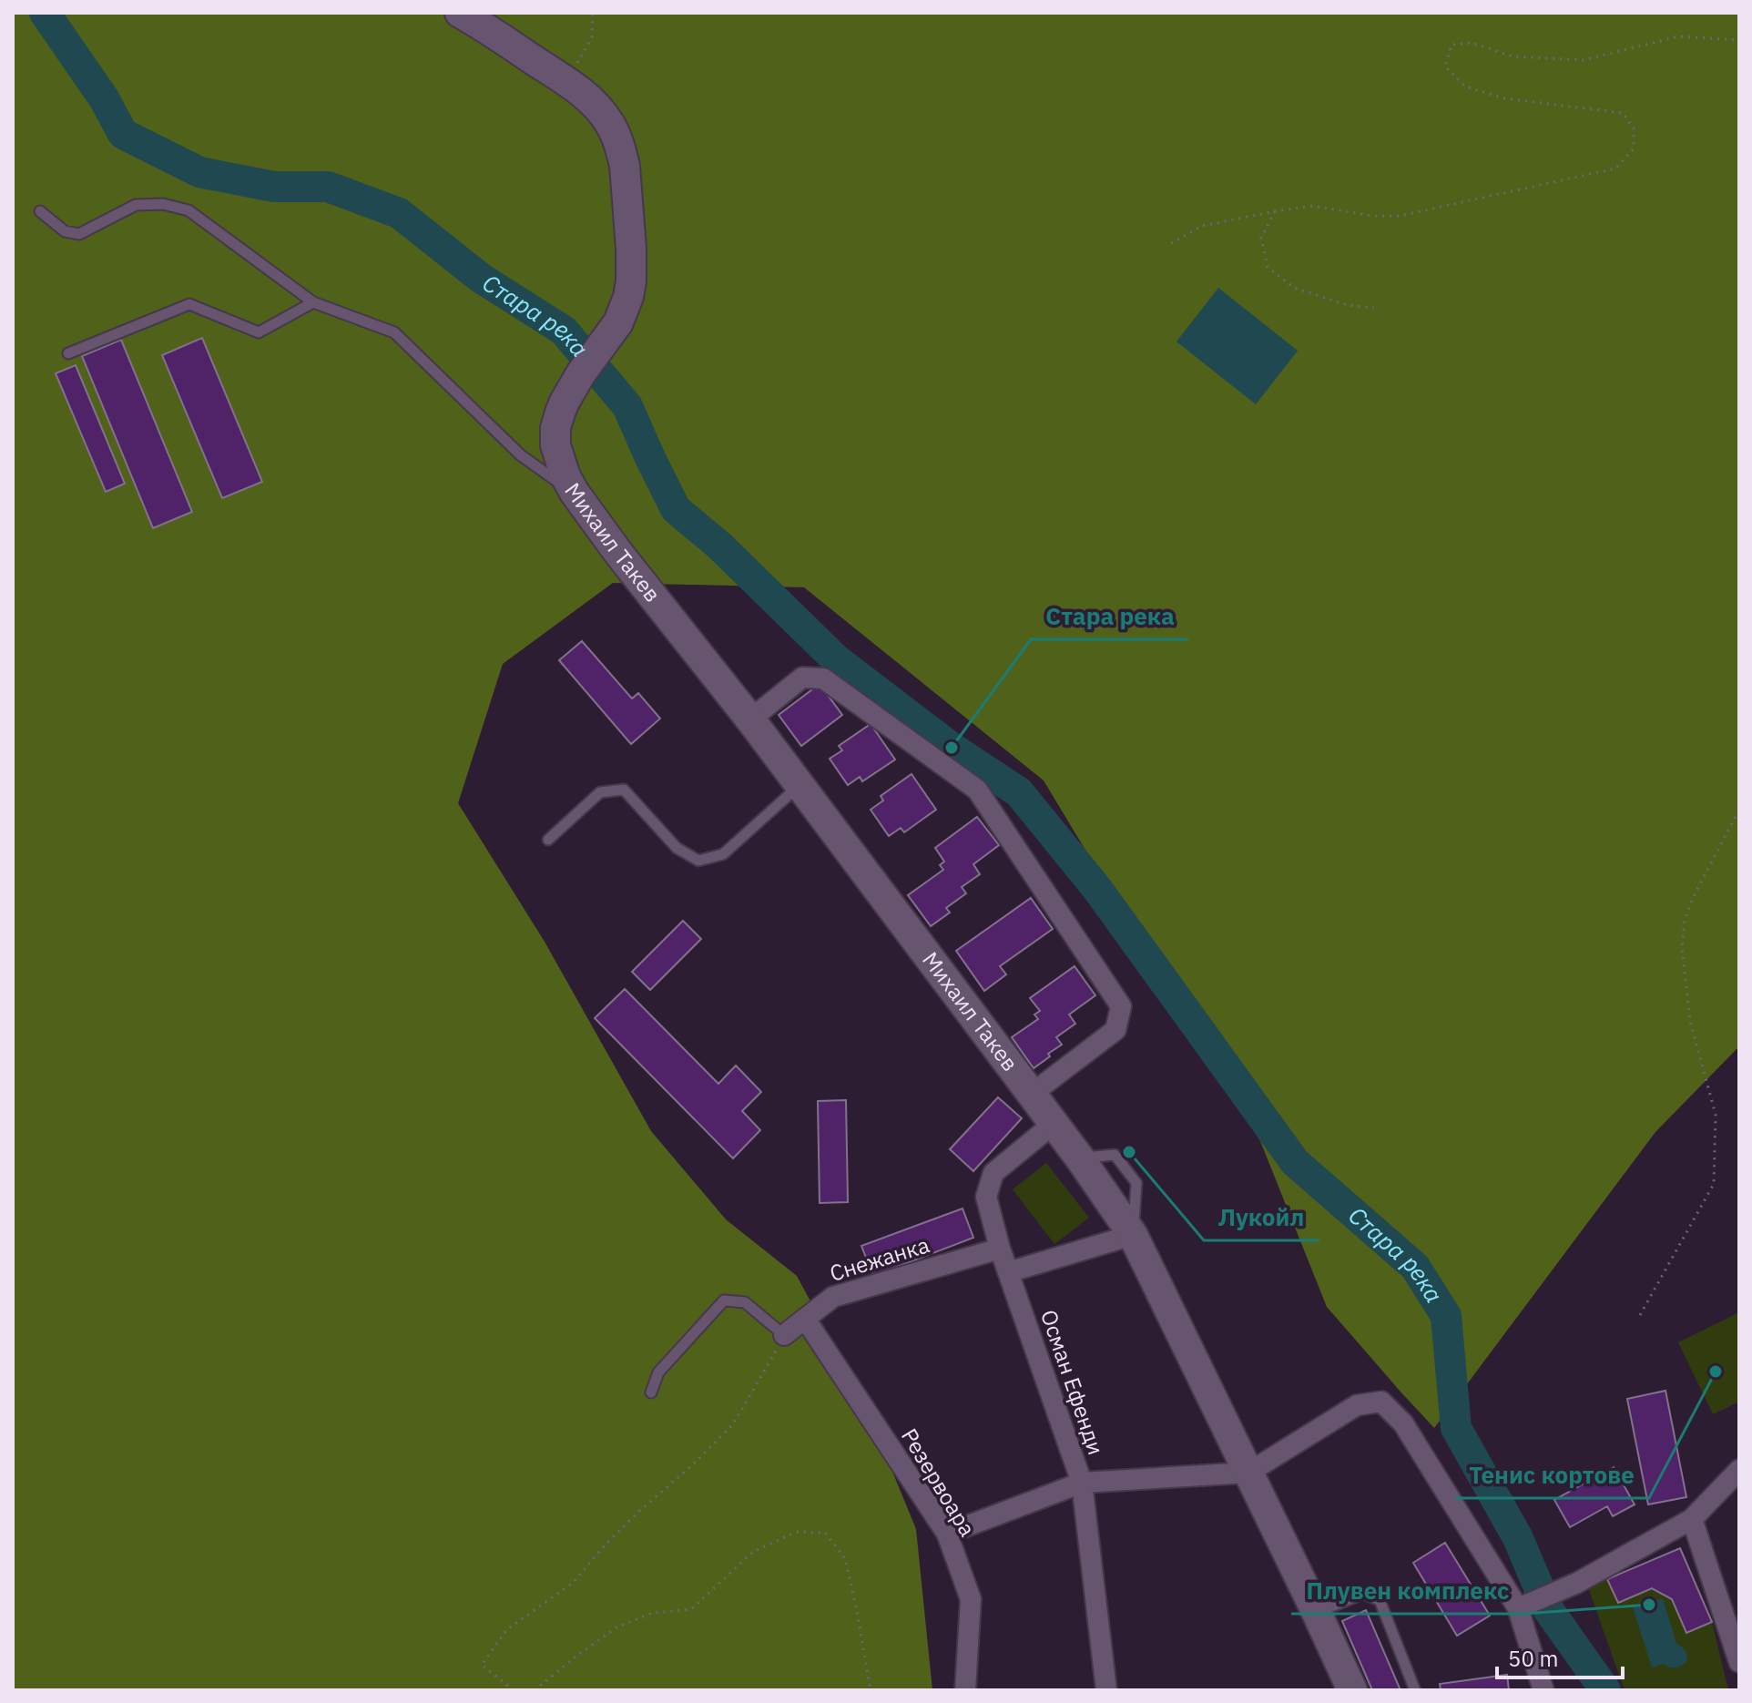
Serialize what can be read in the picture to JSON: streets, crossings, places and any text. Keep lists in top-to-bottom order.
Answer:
{
  "streets": {
    "main road": ["Михаил Такев"],
    "street": ["Снежанка", "Осман Ефенди", "Резервоара"]
  },
  "crossings": [
    ["Михаил Такев", "Осман Ефенди"],
    ["Снежанка", "Осман Ефенди"],
    ["Снежанка", "Резервоара"]
  ],
  "water": ["Стара река"],
  "places": [
    "Стара река",
    "Лукойл",
    "Тенис кортове",
    "Плувен комплекс"
  ],
  "scale_bar": "50 m"
}
